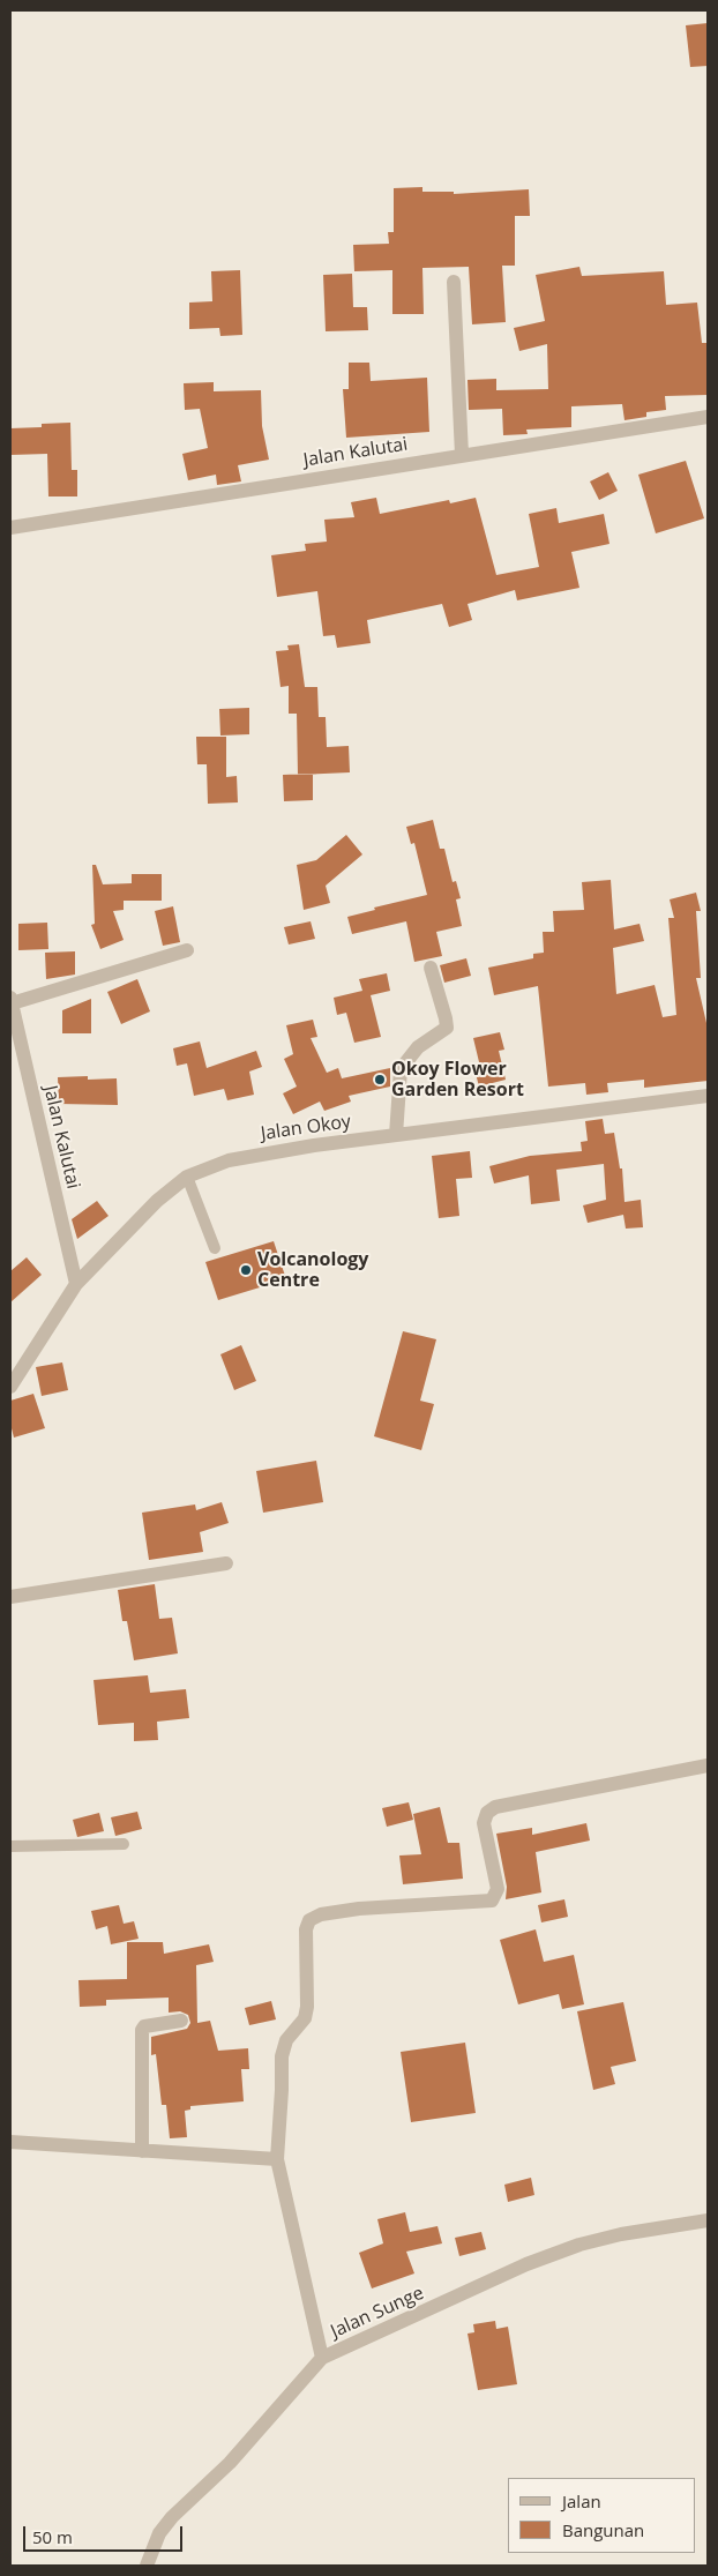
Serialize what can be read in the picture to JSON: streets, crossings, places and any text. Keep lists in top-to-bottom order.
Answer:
{
  "streets": {
    "street": ["Jalan Kalutai", "Jalan Okoy", "Jalan Sunge"]
  },
  "crossings": [
    ["Jalan Kalutai", "Jalan Okoy"]
  ],
  "places": ["Okoy Flower Garden Resort", "Volcanology Centre"],
  "legend": ["Jalan", "Bangunan"],
  "scale_bar": "50 m"
}
